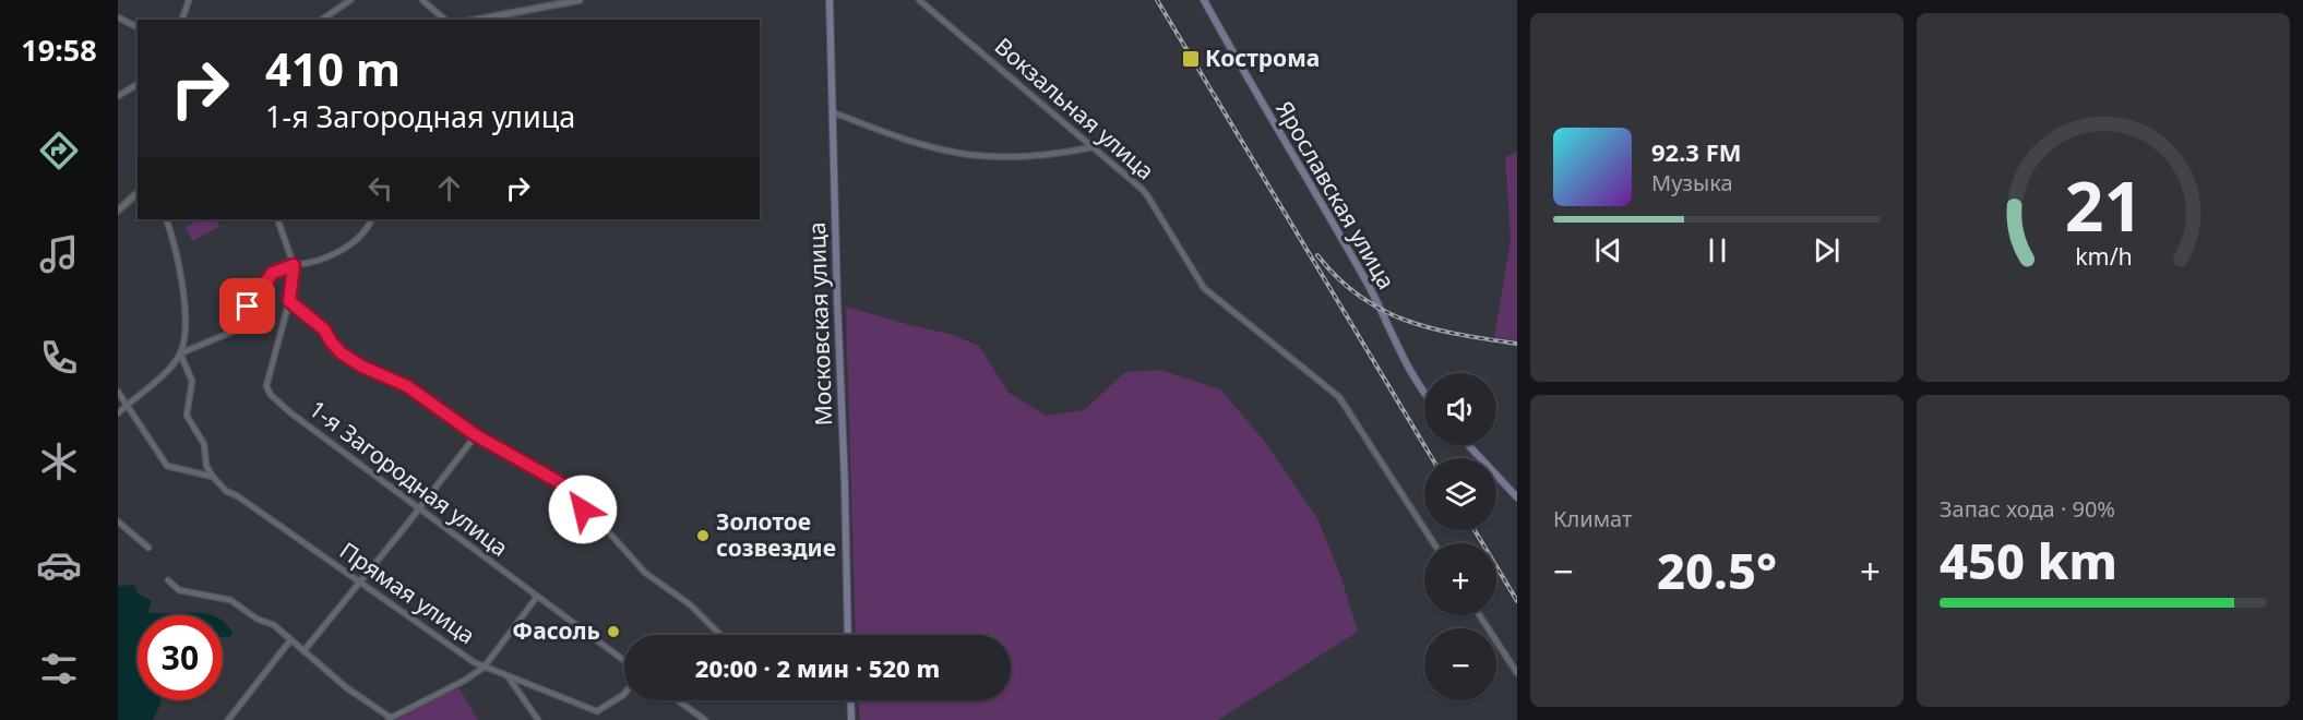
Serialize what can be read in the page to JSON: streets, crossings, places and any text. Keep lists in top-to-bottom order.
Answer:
{
  "streets": {
    "main road": ["Ярославская улица", "Московская улица"],
    "street": ["Вокзальная улица", "1-я Загородная улица", "Прямая улица"]
  },
  "places": {
    "transit": ["Кострома"],
    "other": ["Золотое созвездие", "Фасоль"]
  },
  "page": {
    "tabs": "19:58",
    "turn": ["410 m", "1-я Загородная улица"],
    "song": ["92.3 FM", "Музыка"],
    "map_buttons": ["+", "−"],
    "tile": [
      "Климат",
      ["Запас хода · 90%", "450 km"]
    ],
    "heat": ["−", "20.5°", "+"],
    "limit": "30",
    "trip": "20:00 · 2 мин · 520 m",
    "gauge": ["21", "km/h"]
  }
}
